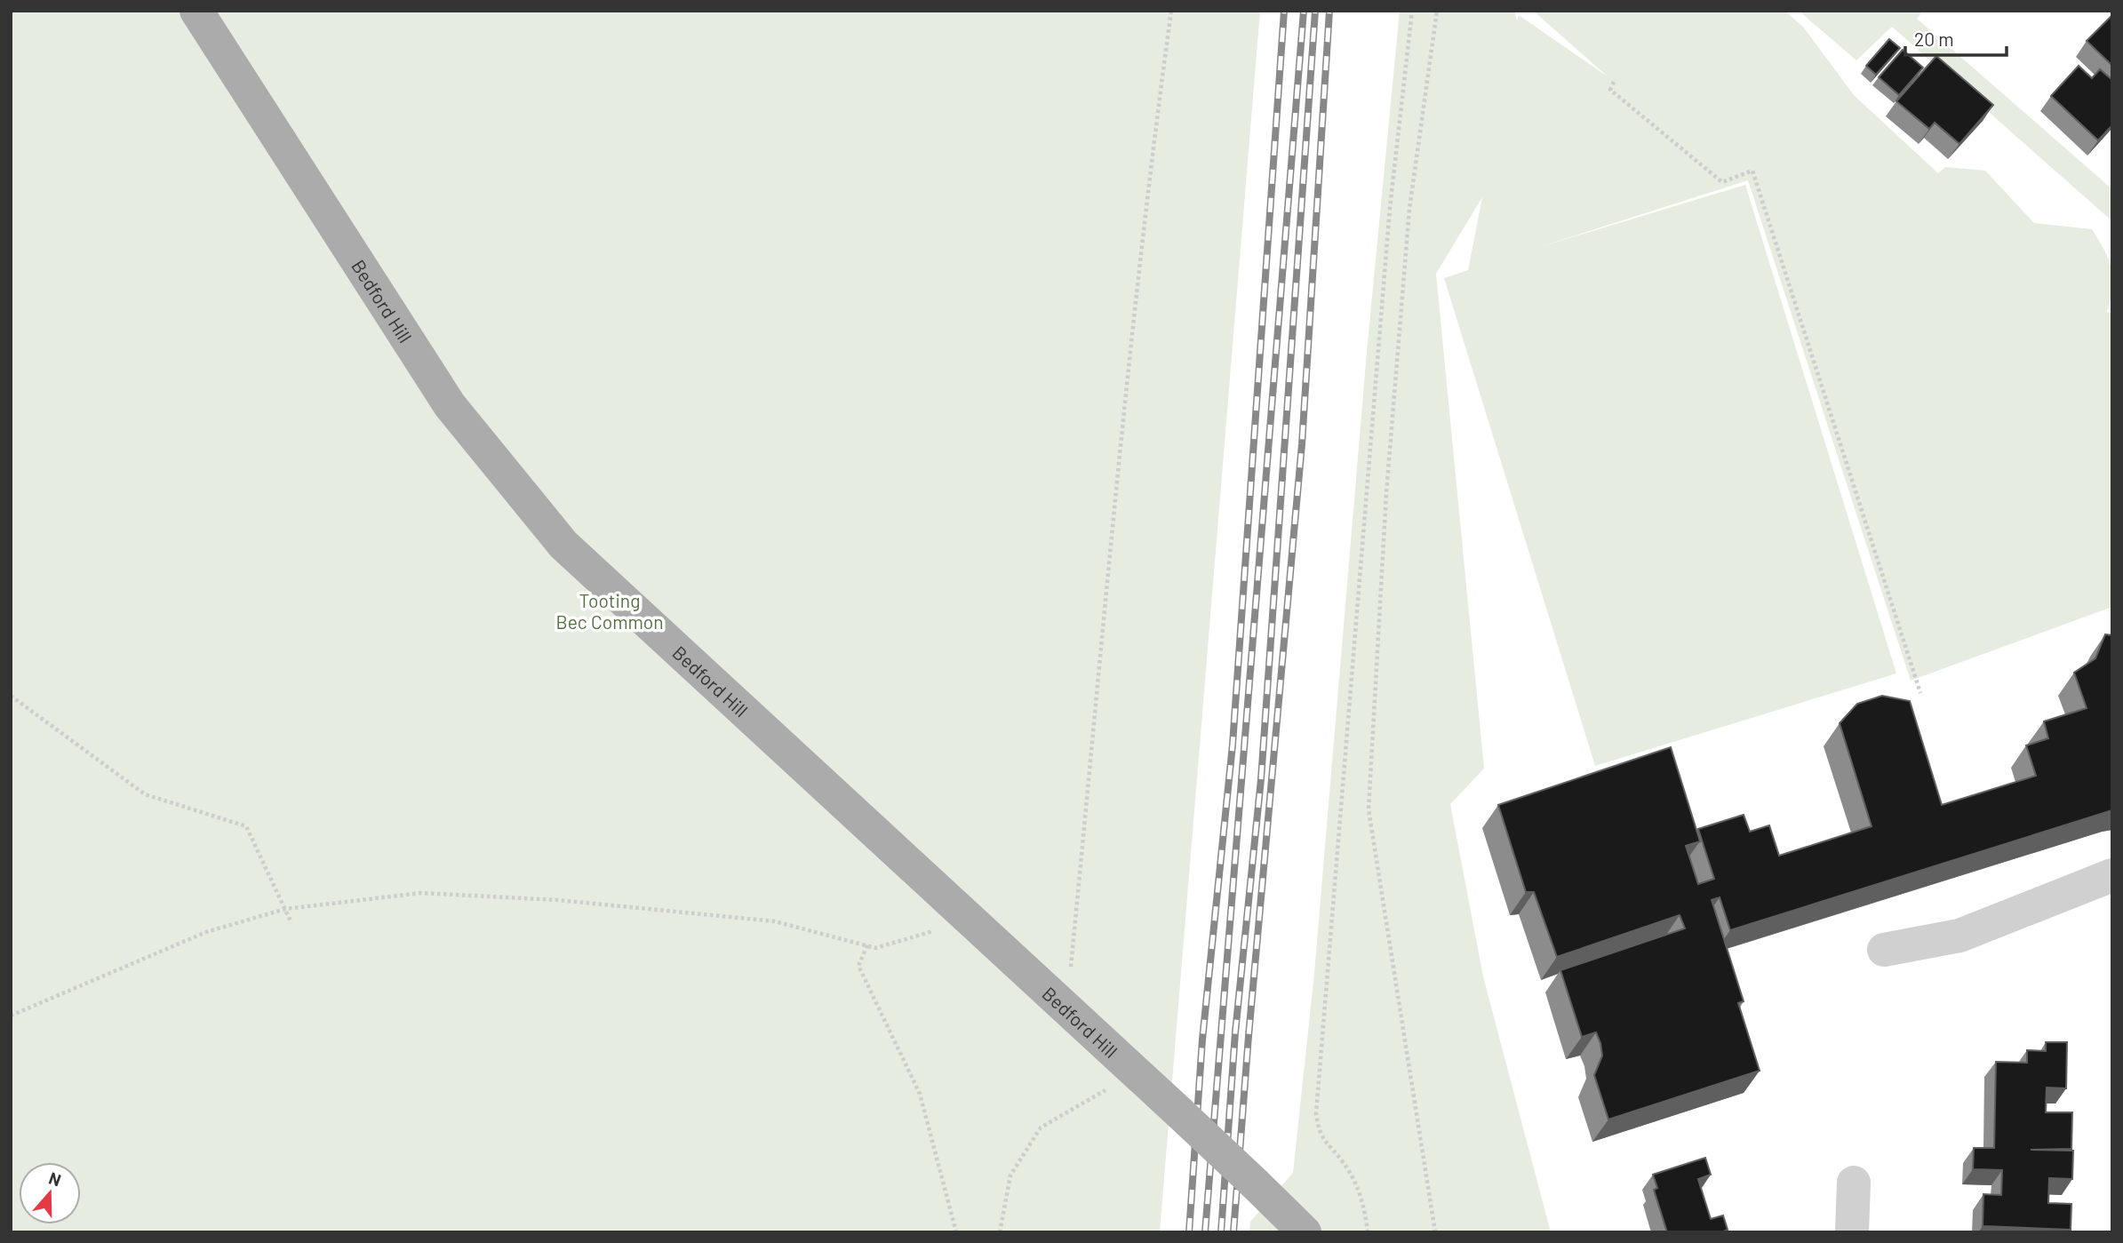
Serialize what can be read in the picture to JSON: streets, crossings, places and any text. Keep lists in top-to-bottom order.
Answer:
{
  "streets": {
    "main road": ["Bedford Hill"]
  },
  "parks": ["Tooting Bec Common"],
  "scale_bar": "20 m",
  "north": "top"
}
